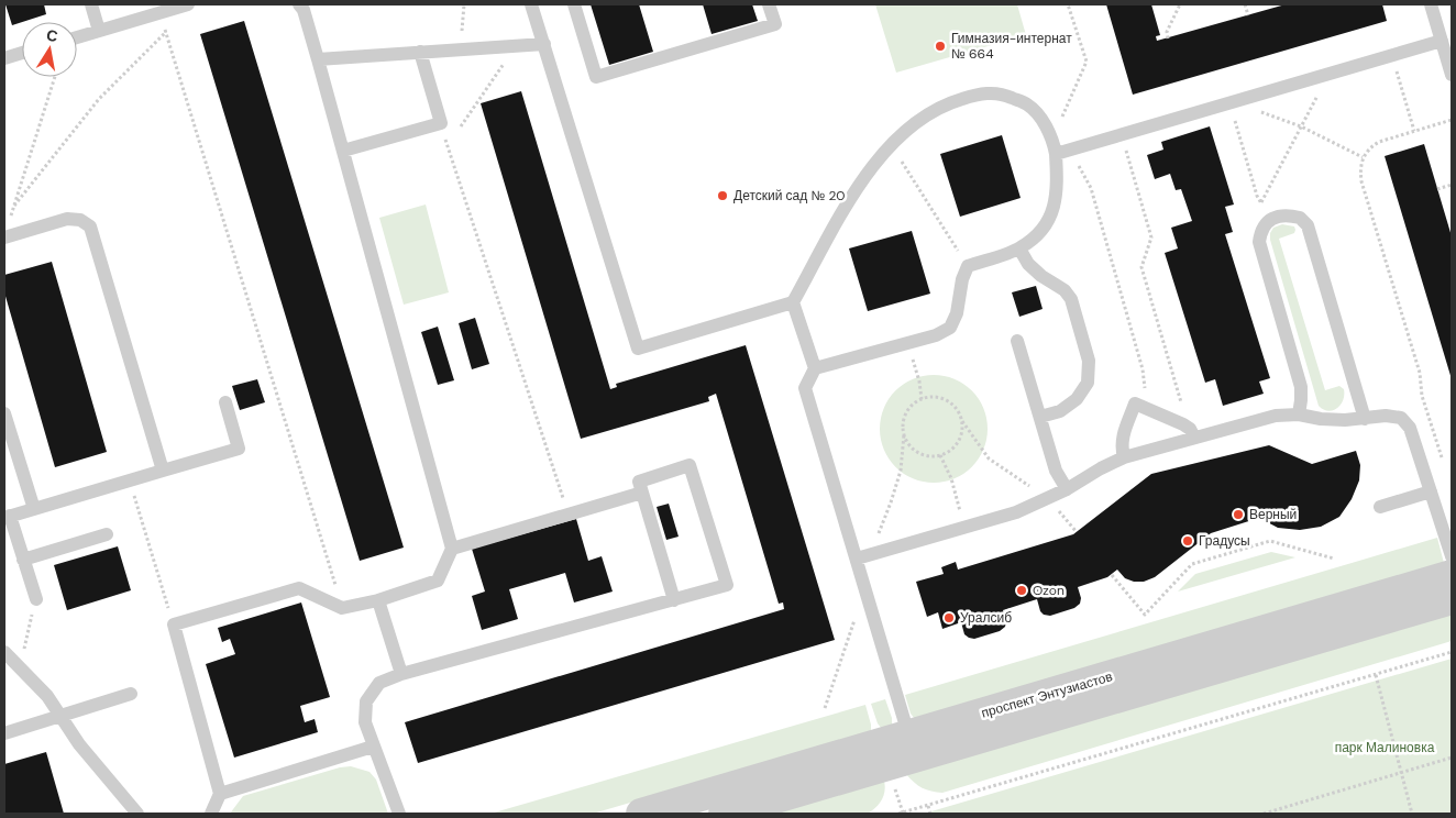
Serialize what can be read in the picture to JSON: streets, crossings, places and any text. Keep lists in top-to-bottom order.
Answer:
{
  "streets": {
    "street": ["проспект Энтузиастов"]
  },
  "parks": ["парк Малиновка"],
  "places": [
    "Гимназия-интернат № 664",
    "Детский сад № 20",
    "Верный",
    "Градусы",
    "Ozon",
    "Уралсиб"
  ],
  "north": "top"
}
